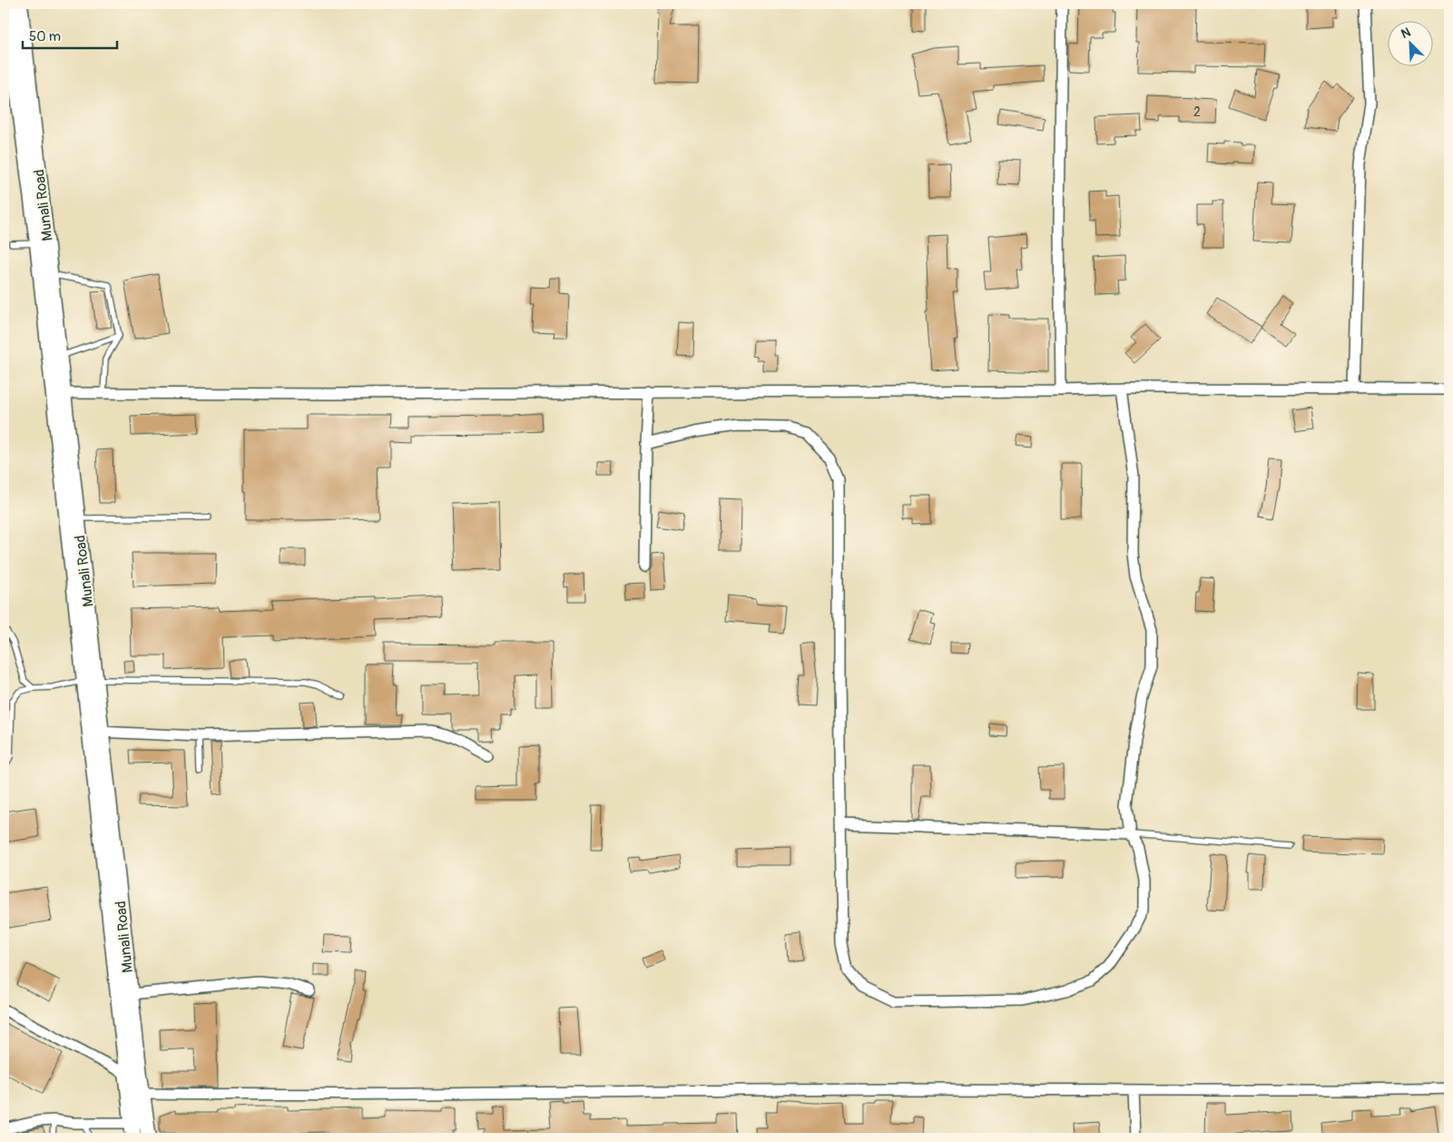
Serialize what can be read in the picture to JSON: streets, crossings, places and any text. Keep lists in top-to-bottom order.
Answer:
{
  "streets": {
    "main road": ["Munali Road"]
  },
  "house_numbers": ["2"],
  "scale_bar": "50 m",
  "north": "top left"
}
